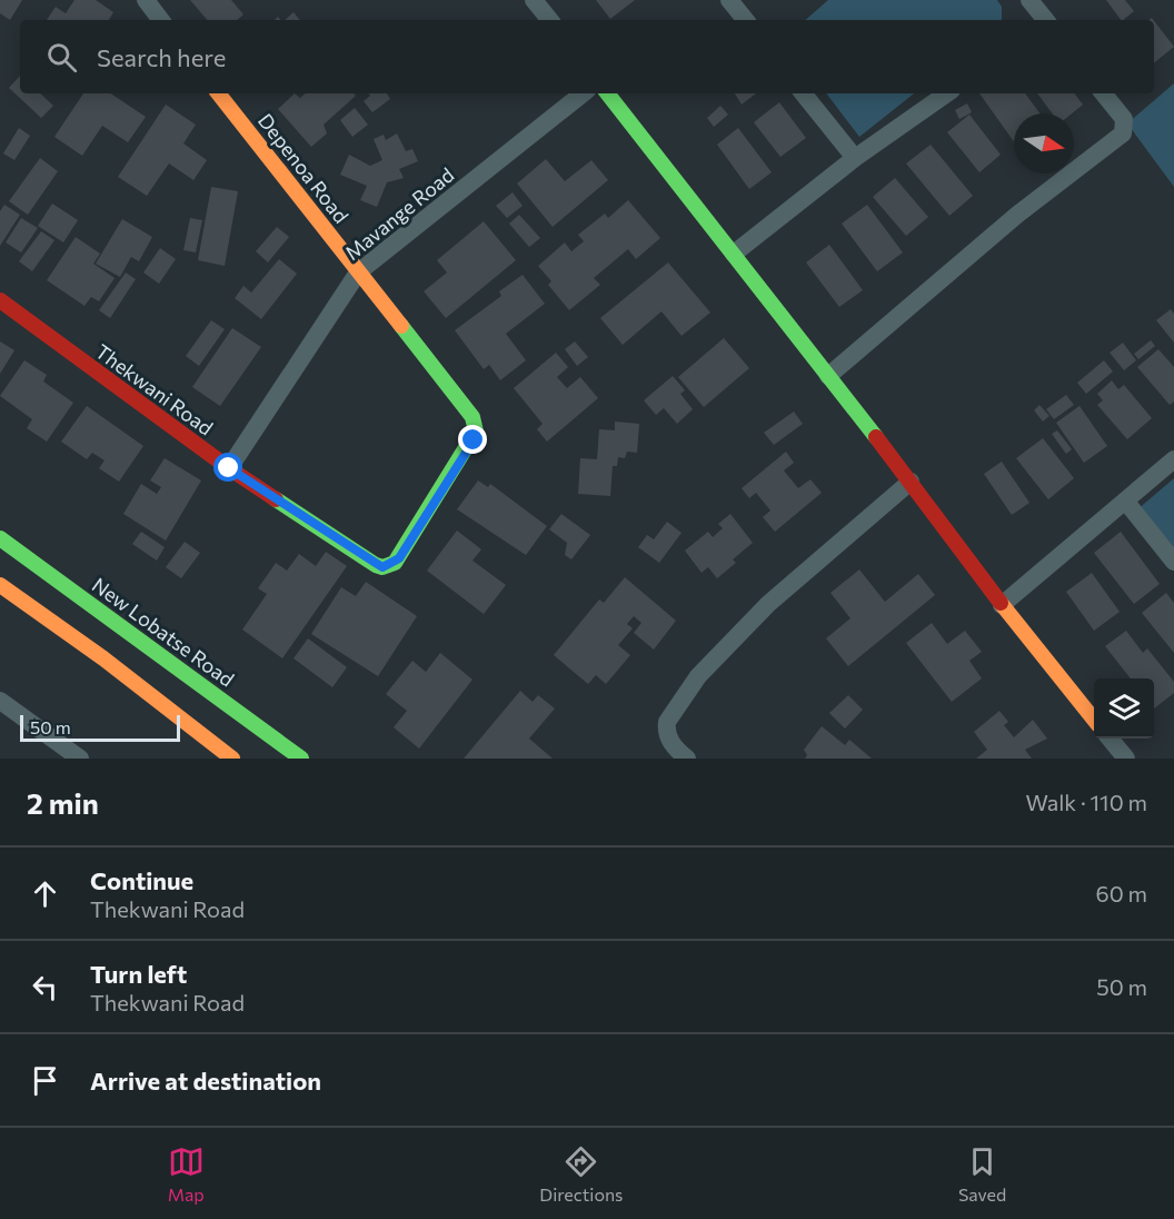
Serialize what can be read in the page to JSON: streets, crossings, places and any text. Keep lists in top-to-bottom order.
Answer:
{
  "streets": {
    "street": [
      "Depenoa Road",
      "Mavange Road",
      "Thekwani Road",
      "New Lobatse Road"
    ]
  },
  "crossings": [
    ["Depenoa Road", "Mavange Road"],
    ["Depenoa Road", "Thekwani Road"],
    ["Mavange Road", "Thekwani Road"]
  ],
  "scale_bar": "50 m",
  "north": "right",
  "page": {
    "search": "Search here",
    "scale": "50 m",
    "heading": ["2 min", "Walk · 110 m"],
    "list": [
      ["Continue", "Thekwani Road", "60 m"],
      ["Turn left", "Thekwani Road", "50 m"],
      "Arrive at destination"
    ],
    "nav": ["Map", "Directions", "Saved"]
  }
}
